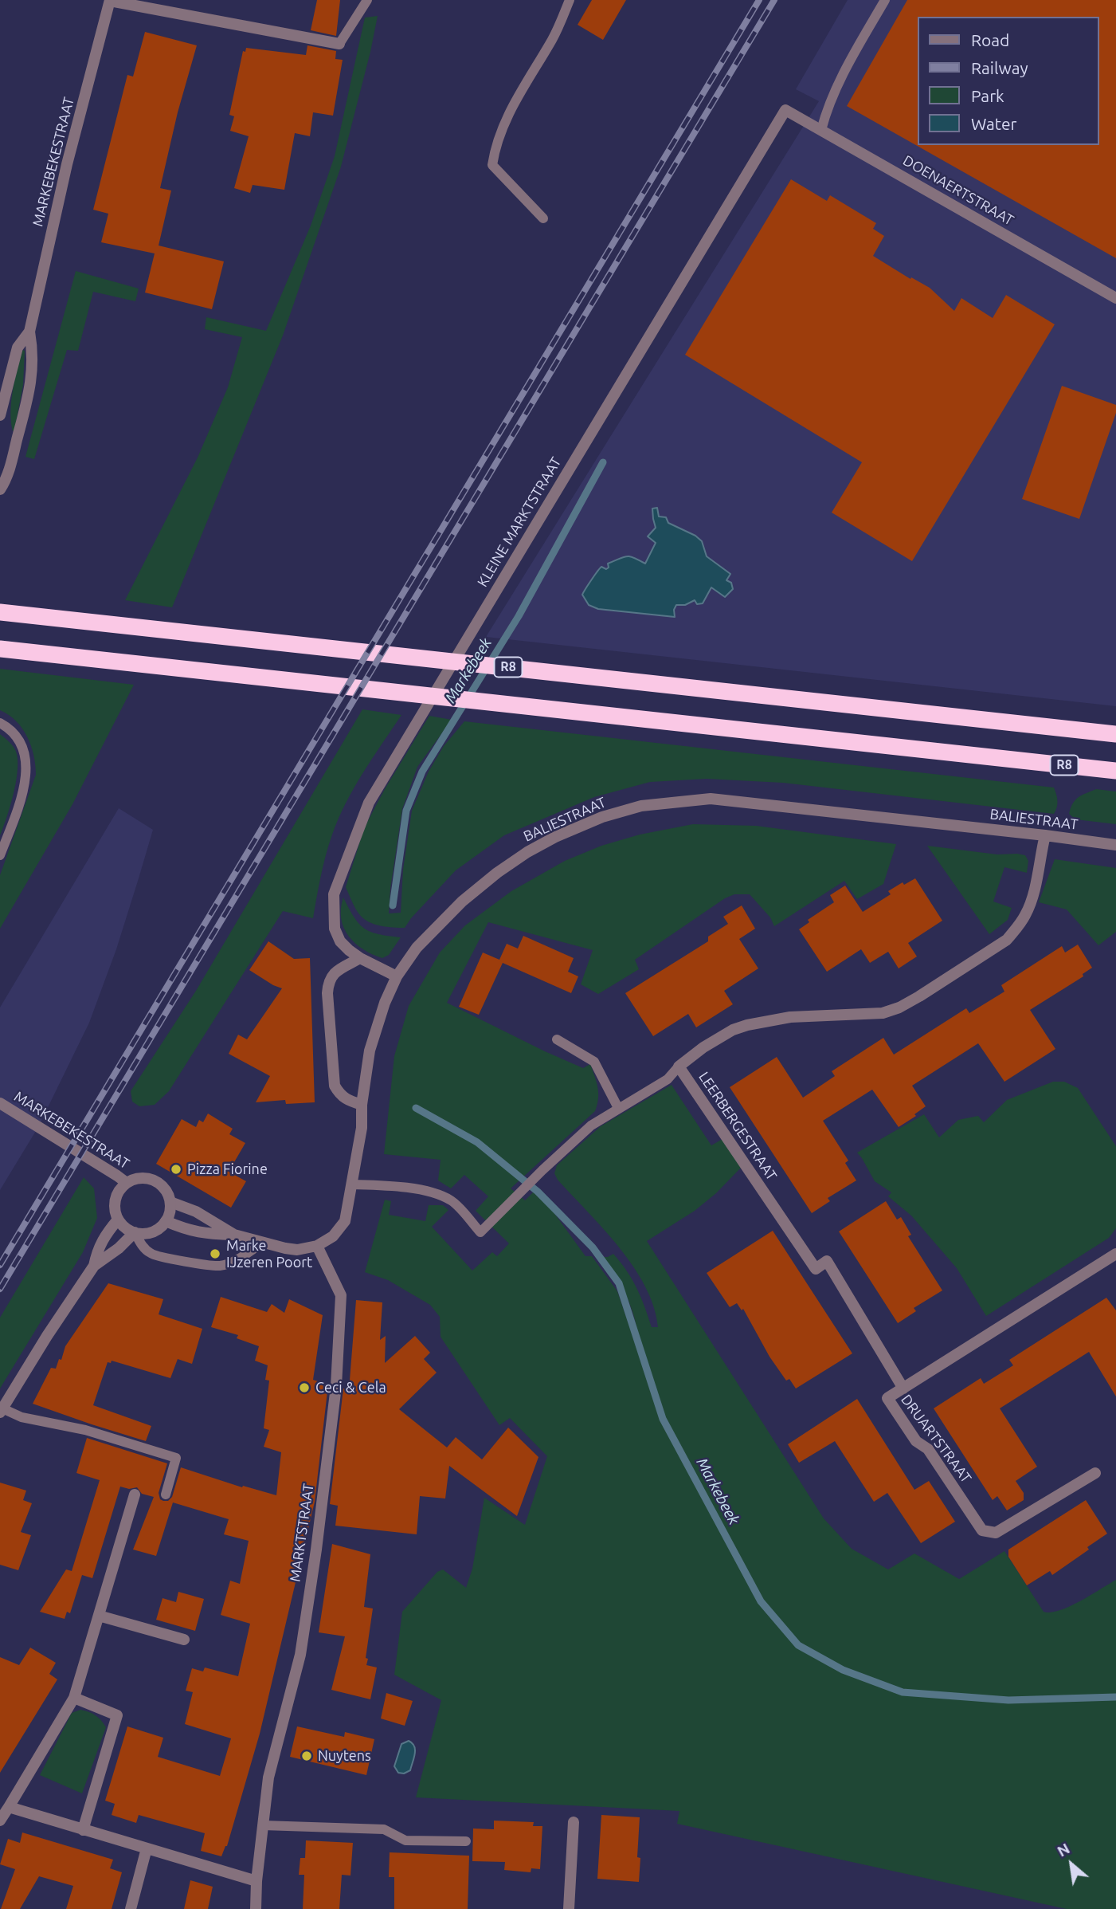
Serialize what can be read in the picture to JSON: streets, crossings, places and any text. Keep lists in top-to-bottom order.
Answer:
{
  "streets": {
    "highway": ["R8"],
    "street": [
      "MARKEBEKESTRAAT",
      "DOENAERTSTRAAT",
      "KLEINE MARKTSTRAAT",
      "BALIESTRAAT",
      "LEERBERGESTRAAT",
      "DRUARTSTRAAT",
      "MARKTSTRAAT"
    ]
  },
  "crossings": [
    ["DOENAERTSTRAAT", "KLEINE MARKTSTRAAT"],
    ["KLEINE MARKTSTRAAT", "BALIESTRAAT"],
    ["BALIESTRAAT", "LEERBERGESTRAAT"],
    ["BALIESTRAAT", "MARKTSTRAAT"],
    ["LEERBERGESTRAAT", "DRUARTSTRAAT"]
  ],
  "water": ["Markebeek"],
  "places": [
    "Pizza Fiorine",
    "Marke IJzeren Poort",
    "Ceci & Cela",
    "Nuytens"
  ],
  "legend": [
    "Road",
    "Railway",
    "Park",
    "Water"
  ],
  "north": "top left"
}
